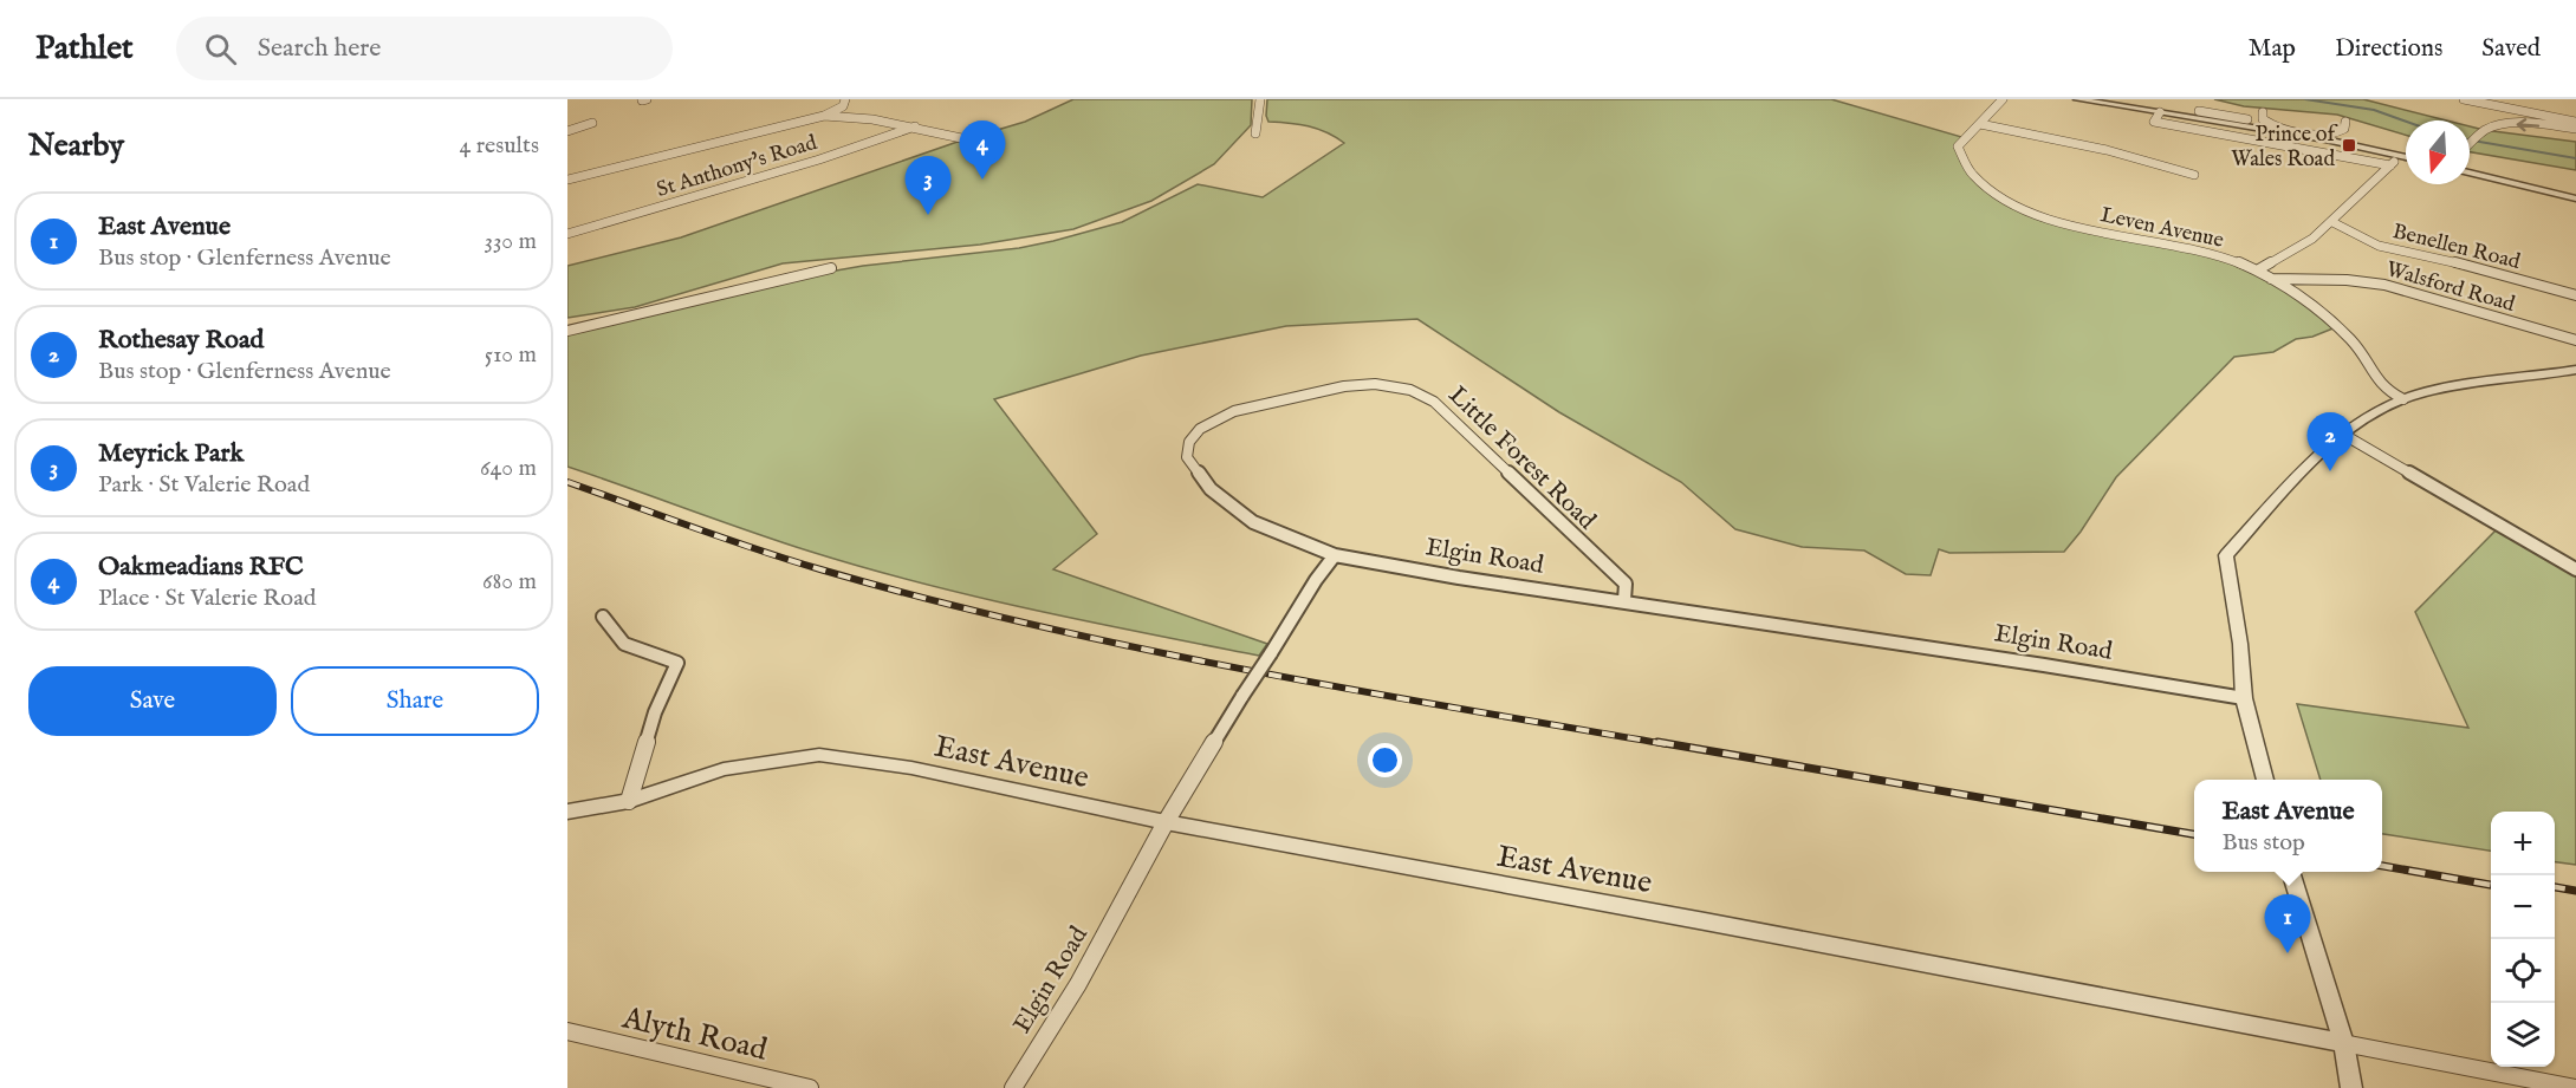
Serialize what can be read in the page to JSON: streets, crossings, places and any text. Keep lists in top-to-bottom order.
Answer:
{
  "streets": {
    "street": [
      "St Anthony's Road",
      "Leven Avenue",
      "Benellen Road",
      "Walsford Road",
      "Little Forest Road",
      "Elgin Road",
      "East Avenue",
      "Alyth Road"
    ]
  },
  "crossings": [
    ["Leven Avenue", "Walsford Road"],
    ["Little Forest Road", "Elgin Road"],
    ["Elgin Road", "East Avenue"]
  ],
  "places": {
    "transit": ["Prince of Wales Road"]
  },
  "north": "bottom",
  "page": {
    "header": "Pathlet",
    "search": "Search here",
    "nav": ["Map", "Directions", "Saved"],
    "heading": ["Nearby", "4 results"],
    "pins": [
      "4",
      "3",
      "2",
      "1"
    ],
    "list": [
      {
        "mark": "1",
        "name": "East Avenue",
        "note": "Bus stop · Glenferness Avenue",
        "value": "330 m"
      },
      {
        "mark": "2",
        "name": "Rothesay Road",
        "note": "Bus stop · Glenferness Avenue",
        "value": "510 m"
      },
      {
        "mark": "3",
        "name": "Meyrick Park",
        "note": "Park · St Valerie Road",
        "value": "640 m"
      },
      {
        "mark": "4",
        "name": "Oakmeadians RFC",
        "note": "Place · St Valerie Road",
        "value": "680 m"
      }
    ],
    "buttons": ["Save", "Share"],
    "popup": ["East Avenue", "Bus stop"],
    "map_buttons": ["+", "−"]
  }
}
